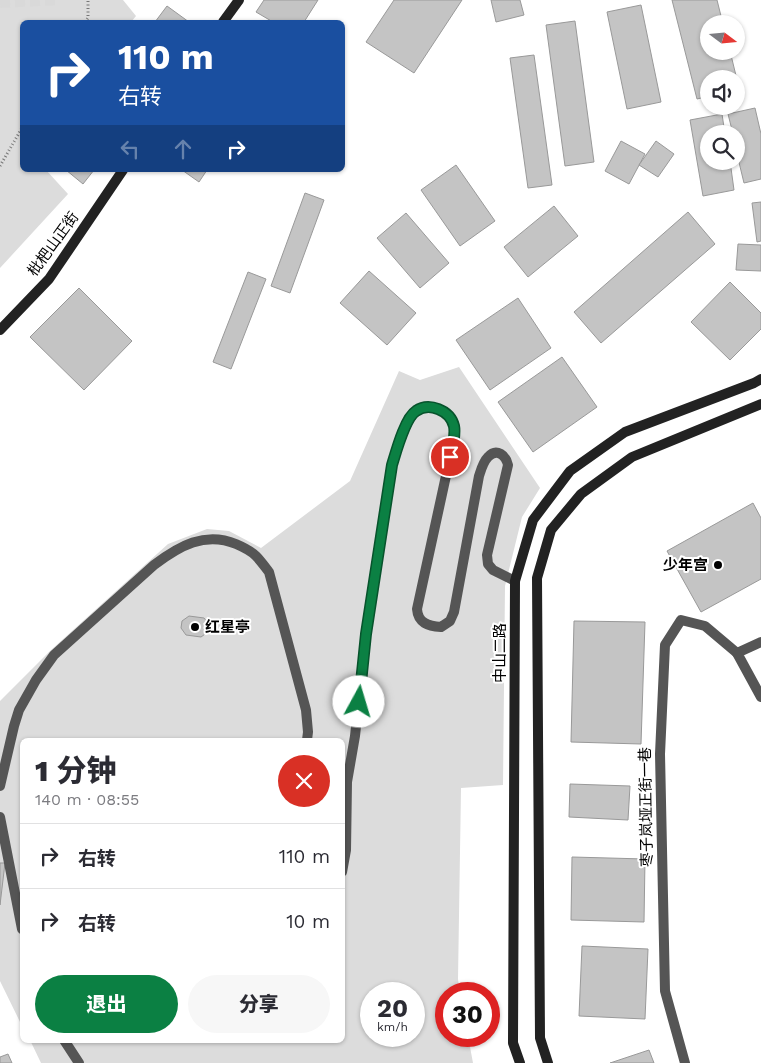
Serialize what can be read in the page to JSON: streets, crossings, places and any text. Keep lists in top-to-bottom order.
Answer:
{
  "streets": {
    "main road": ["枇杷山正街", "中山二路"],
    "street": ["枣子岚垭正街一巷"]
  },
  "places": ["少年宫", "红星亭"],
  "north": "right",
  "page": {
    "turn": ["110 m", "右转"],
    "heading": ["1 分钟", "140 m · 08:55"],
    "list": [
      {
        "name": "右转",
        "value": "110 m"
      },
      {
        "name": "右转",
        "value": "10 m"
      }
    ],
    "buttons": ["退出", "分享"],
    "speed": "20 km/h",
    "limit": "30"
  }
}
